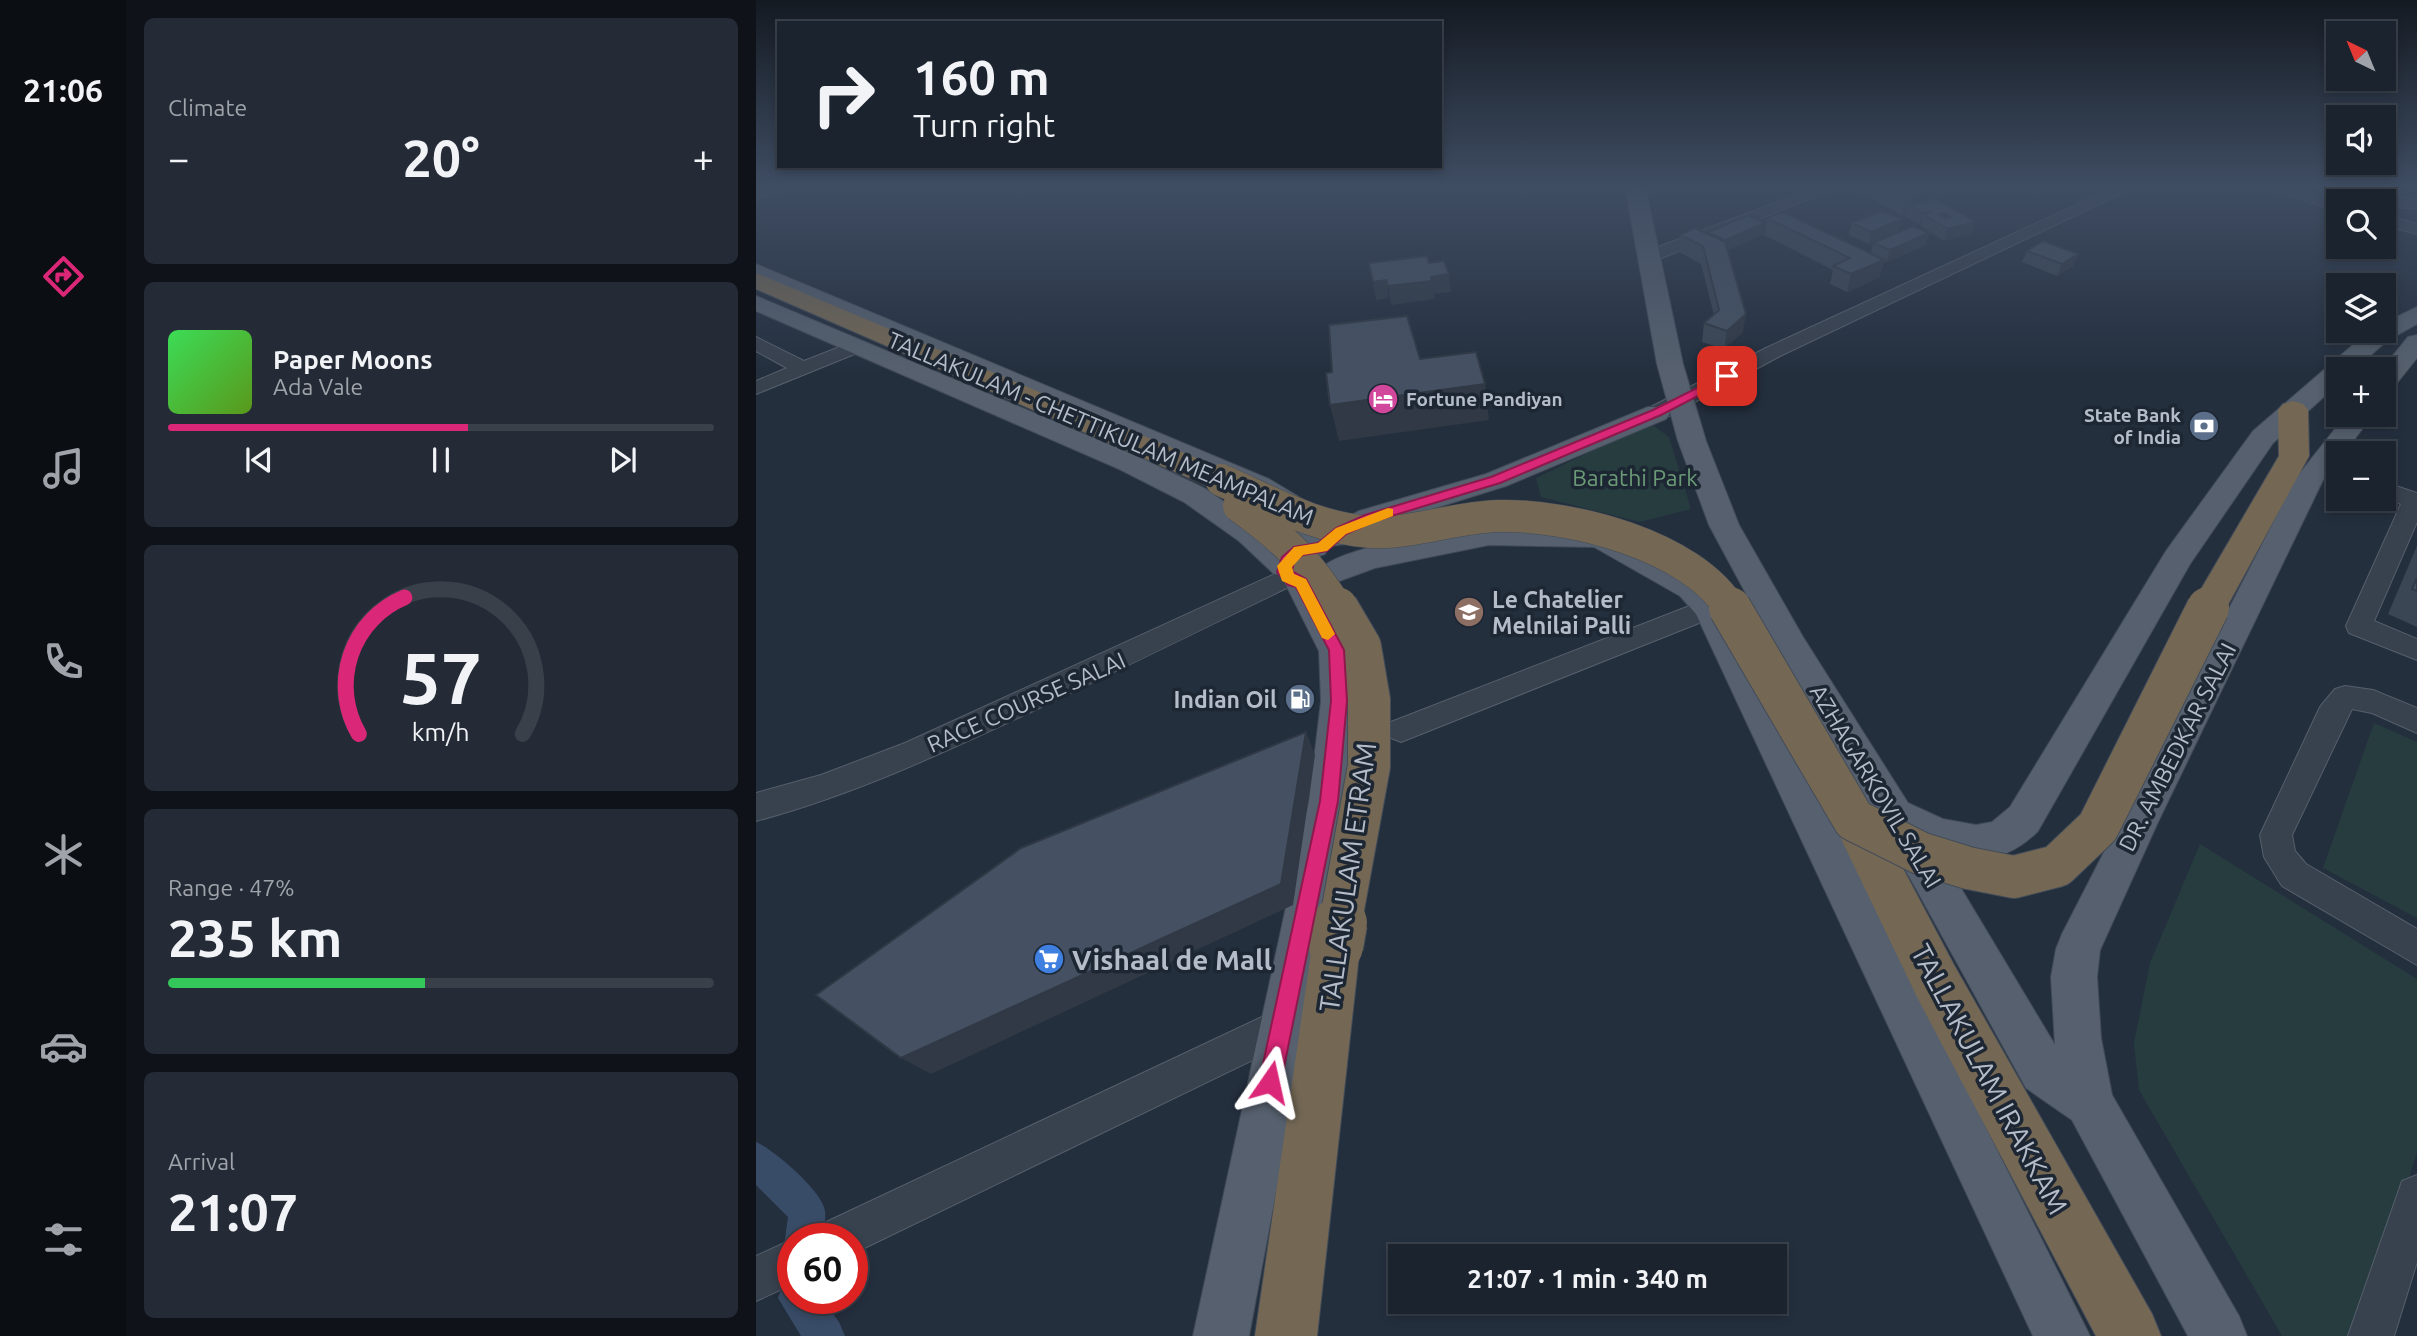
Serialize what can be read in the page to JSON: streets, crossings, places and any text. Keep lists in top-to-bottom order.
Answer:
{
  "streets": {
    "highway": ["TALLAKULAM - CHETTIKULAM MEAMPALAM", "TALLAKULAM ETRAM", "TALLAKULAM IRAKKAM"],
    "main road": ["RACE COURSE SALAI", "DR. AMBEDKAR SALAI", "AZHAGARKOVIL SALAI"]
  },
  "crossings": [
    ["TALLAKULAM - CHETTIKULAM MEAMPALAM", "AZHAGARKOVIL SALAI"],
    ["TALLAKULAM - CHETTIKULAM MEAMPALAM", "TALLAKULAM ETRAM"],
    ["TALLAKULAM - CHETTIKULAM MEAMPALAM", "TALLAKULAM IRAKKAM"],
    ["RACE COURSE SALAI", "AZHAGARKOVIL SALAI"],
    ["DR. AMBEDKAR SALAI", "AZHAGARKOVIL SALAI"],
    ["AZHAGARKOVIL SALAI", "TALLAKULAM IRAKKAM"]
  ],
  "parks": ["Barathi Park"],
  "places": {
    "hotel": ["Fortune Pandiyan"],
    "bank": ["State Bank of India"],
    "school or university": ["Le Chatelier Melnilai Palli"],
    "fuel station": ["Indian Oil"],
    "supermarket": ["Vishaal de Mall"]
  },
  "north": "top left",
  "page": {
    "tabs": "21:06",
    "tile": [
      "Climate",
      ["Range · 47%", "235 km"],
      ["Arrival", "21:07"]
    ],
    "map_buttons": ["+", "−"],
    "turn": ["160 m", "Turn right"],
    "heat": ["−", "20°", "+"],
    "song": ["Paper Moons", "Ada Vale"],
    "limit": "60",
    "trip": "21:07 · 1 min · 340 m",
    "gauge": ["57", "km/h"]
  }
}
